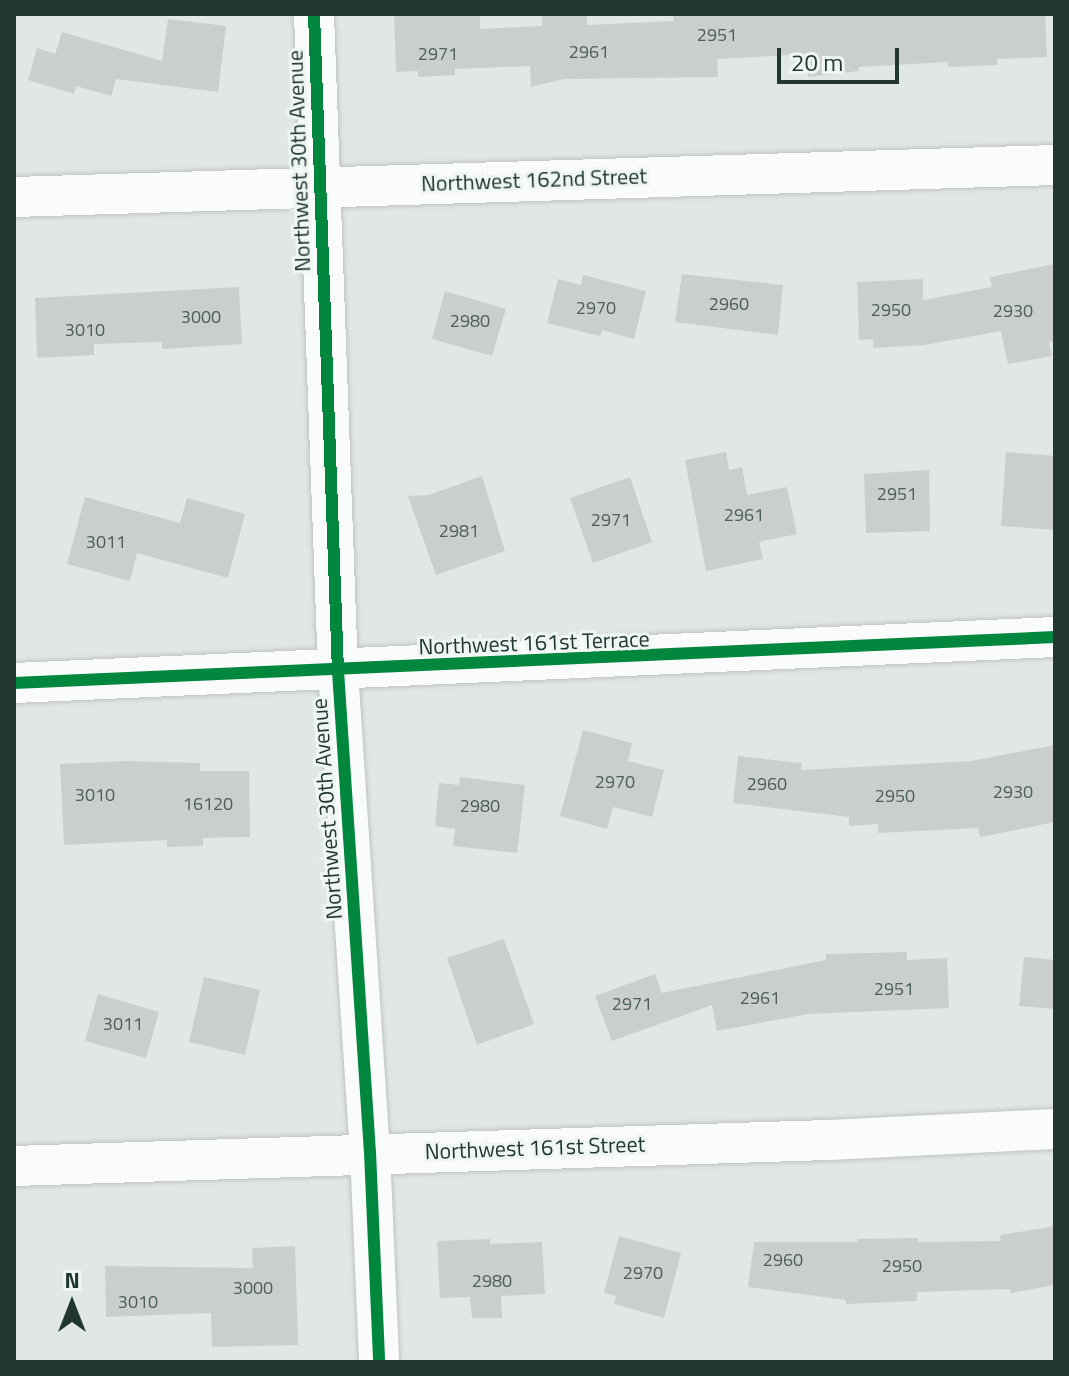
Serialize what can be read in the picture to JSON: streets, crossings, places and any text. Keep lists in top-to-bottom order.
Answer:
{
  "streets": {
    "street": [
      "Northwest 30th Avenue",
      "Northwest 162nd Street",
      "Northwest 161st Terrace",
      "Northwest 161st Street"
    ]
  },
  "crossings": [
    ["Northwest 30th Avenue", "Northwest 162nd Street"],
    ["Northwest 30th Avenue", "Northwest 161st Terrace"],
    ["Northwest 30th Avenue", "Northwest 161st Street"]
  ],
  "house_numbers": [
    "2951",
    "2961",
    "2971",
    "2960",
    "2970",
    "2950",
    "2930",
    "3000",
    "2980",
    "3010",
    "2951",
    "2961",
    "2971",
    "2981",
    "3011",
    "2970",
    "2960",
    "2930",
    "3010",
    "2950",
    "16120",
    "2980",
    "2951",
    "2961",
    "2971",
    "3011",
    "2960",
    "2950",
    "2970",
    "2980",
    "3000",
    "3010"
  ],
  "scale_bar": "20 m",
  "north": "top"
}
